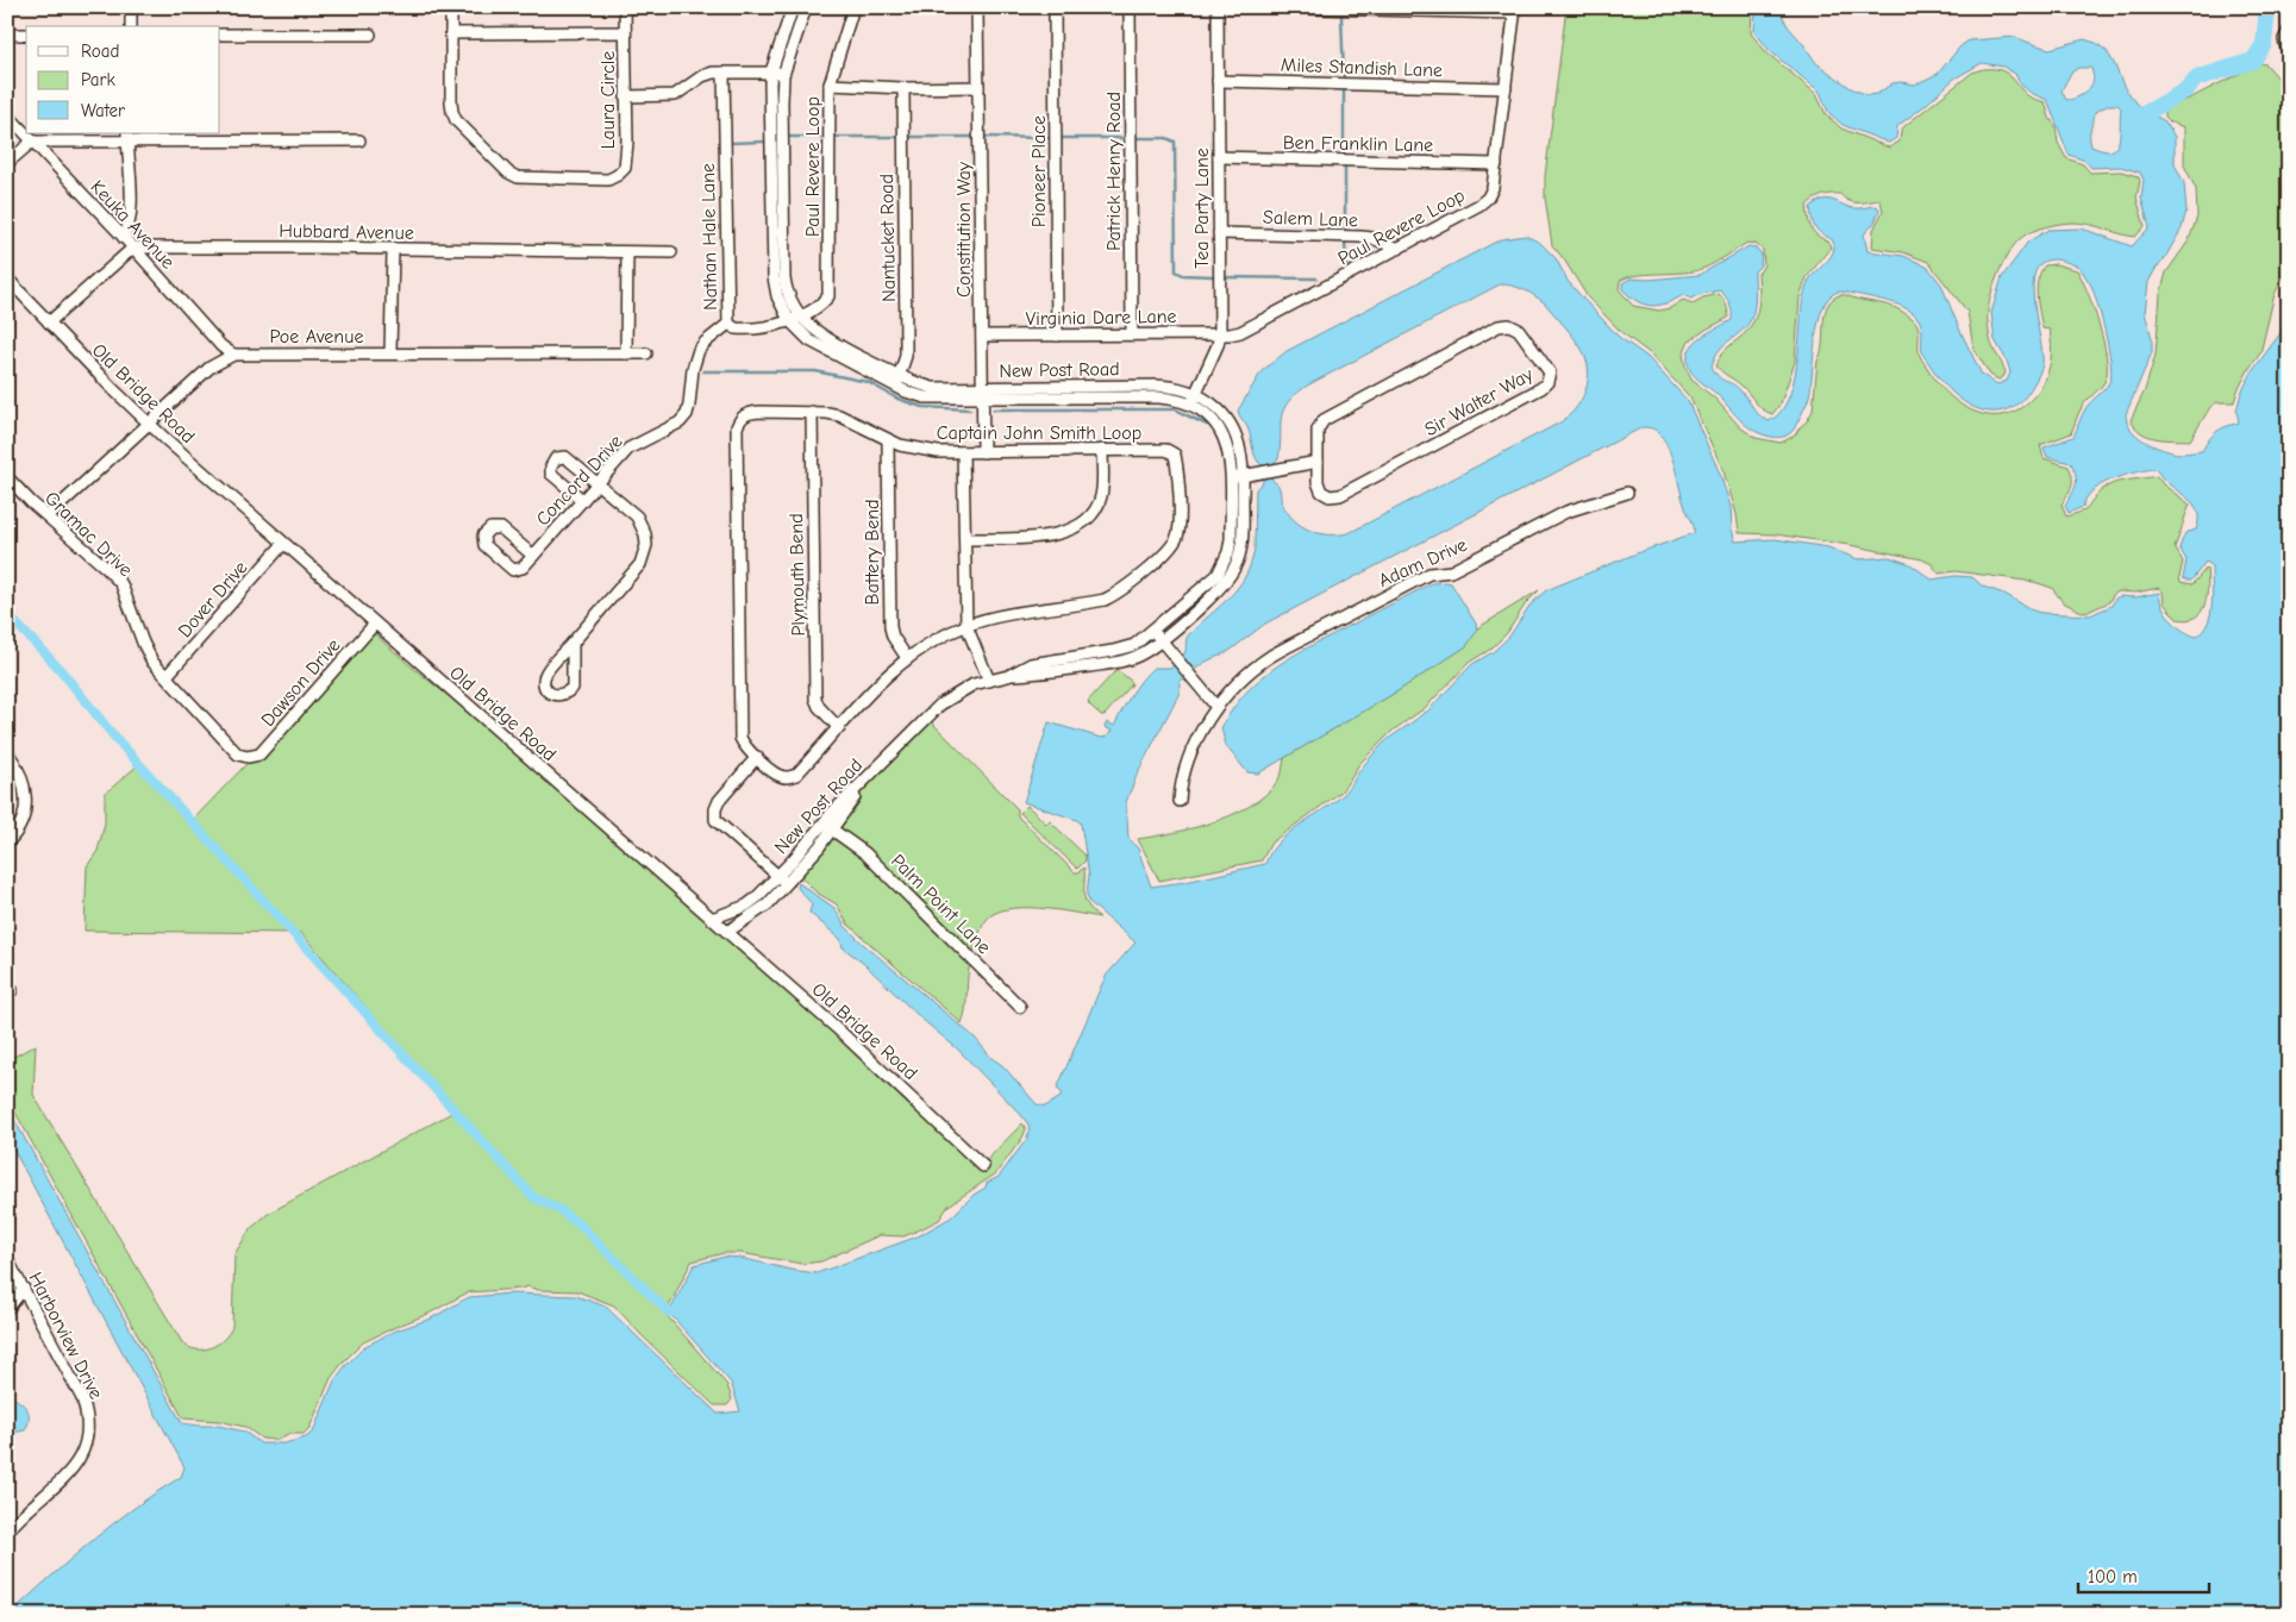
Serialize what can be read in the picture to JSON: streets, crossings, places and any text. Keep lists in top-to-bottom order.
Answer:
{
  "streets": {
    "street": [
      "Miles Standish Lane",
      "Laura Circle",
      "Ben Franklin Lane",
      "Paul Revere Loop",
      "Pioneer Place",
      "Patrick Henry Road",
      "Tea Party Lane",
      "Salem Lane",
      "Keuka Avenue",
      "Constitution Way",
      "Hubbard Avenue",
      "Nathan Hale Lane",
      "Nantucket Road",
      "Virginia Dare Lane",
      "Poe Avenue",
      "New Post Road",
      "Old Bridge Road",
      "Sir Walter Way",
      "Captain John Smith Loop",
      "Concord Drive",
      "Gramac Drive",
      "Battery Bend",
      "Adam Drive",
      "Plymouth Bend",
      "Dover Drive",
      "Dawson Drive",
      "Palm Point Lane",
      "Harborview Drive"
    ]
  },
  "crossings": [
    ["Miles Standish Lane", "Paul Revere Loop"],
    ["Miles Standish Lane", "Tea Party Lane"],
    ["Ben Franklin Lane", "Paul Revere Loop"],
    ["Ben Franklin Lane", "Tea Party Lane"],
    ["Paul Revere Loop", "Tea Party Lane"],
    ["Paul Revere Loop", "Salem Lane"],
    ["Paul Revere Loop", "Nathan Hale Lane"],
    ["Paul Revere Loop", "Virginia Dare Lane"],
    ["Paul Revere Loop", "New Post Road"],
    ["Pioneer Place", "Virginia Dare Lane"],
    ["Patrick Henry Road", "Virginia Dare Lane"],
    ["Tea Party Lane", "Salem Lane"],
    ["Tea Party Lane", "Virginia Dare Lane"],
    ["Tea Party Lane", "New Post Road"],
    ["Keuka Avenue", "Hubbard Avenue"],
    ["Keuka Avenue", "Poe Avenue"],
    ["Constitution Way", "Virginia Dare Lane"],
    ["Constitution Way", "New Post Road"],
    ["Constitution Way", "Captain John Smith Loop"],
    ["Nathan Hale Lane", "New Post Road"],
    ["Nathan Hale Lane", "Concord Drive"],
    ["Nantucket Road", "New Post Road"],
    ["Poe Avenue", "Old Bridge Road"],
    ["Poe Avenue", "Gramac Drive"],
    ["New Post Road", "Old Bridge Road"],
    ["New Post Road", "Palm Point Lane"],
    ["Old Bridge Road", "Dover Drive"],
    ["Old Bridge Road", "Dawson Drive"],
    ["Captain John Smith Loop", "Battery Bend"],
    ["Captain John Smith Loop", "Plymouth Bend"],
    ["Gramac Drive", "Dover Drive"],
    ["Gramac Drive", "Dawson Drive"]
  ],
  "legend": ["Road", "Park", "Water"],
  "scale_bar": "100 m"
}
